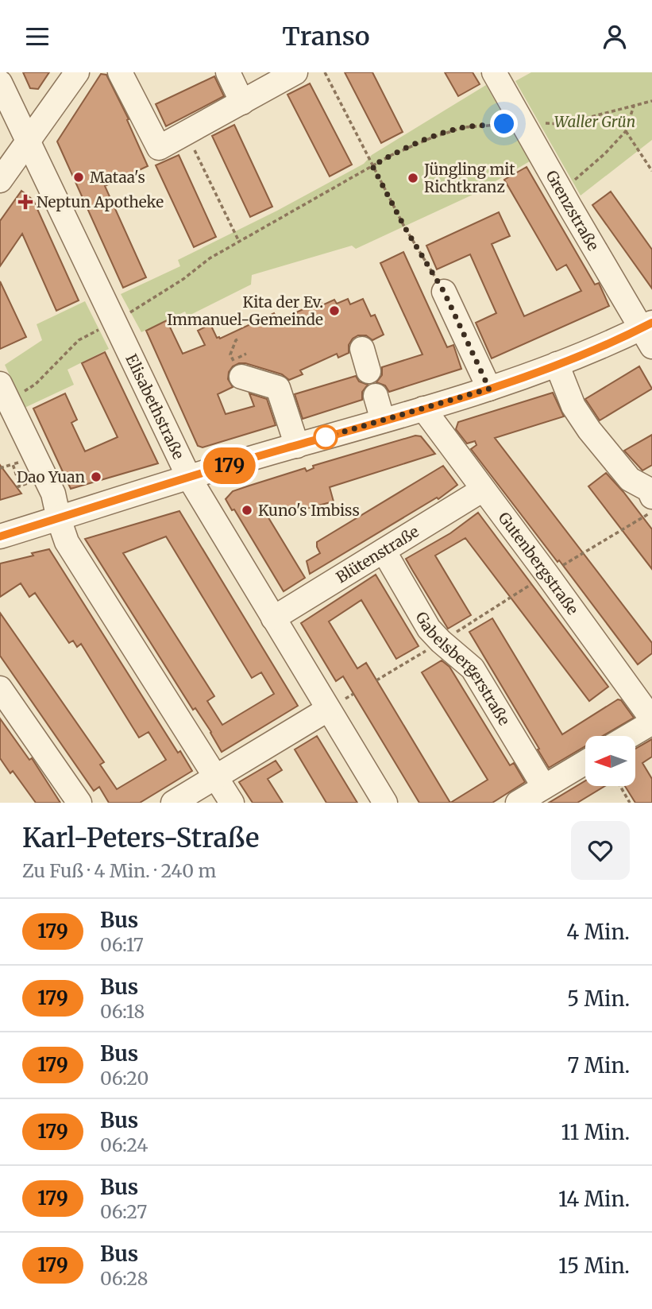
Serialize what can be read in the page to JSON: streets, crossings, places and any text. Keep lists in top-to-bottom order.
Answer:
{
  "streets": {
    "street": [
      "Grenzstraße",
      "Elisabethstraße",
      "Blütenstraße",
      "Gutenbergstraße",
      "Gabelsbergerstraße"
    ]
  },
  "crossings": [
    ["Elisabethstraße", "Blütenstraße"],
    ["Blütenstraße", "Gutenbergstraße"],
    ["Blütenstraße", "Gabelsbergerstraße"]
  ],
  "parks": ["Waller Grün"],
  "places": {
    "other": [
      "Mataa's",
      "Jüngling mit Richtkranz",
      "Kita der Ev. Immanuel-Gemeinde",
      "Dao Yuan",
      "Kuno's Imbiss"
    ],
    "health": ["Neptun Apotheke"]
  },
  "lines": ["bus line 179"],
  "north": "left",
  "page": {
    "header": "Transo",
    "on_map": "179",
    "heading": ["Karl-Peters-Straße", "Zu Fuß · 4 Min. · 240 m"],
    "list": [
      {
        "mark": "179",
        "name": "Bus",
        "note": "06:17",
        "value": "4 Min."
      },
      {
        "mark": "179",
        "name": "Bus",
        "note": "06:18",
        "value": "5 Min."
      },
      {
        "mark": "179",
        "name": "Bus",
        "note": "06:20",
        "value": "7 Min."
      },
      {
        "mark": "179",
        "name": "Bus",
        "note": "06:24",
        "value": "11 Min."
      },
      {
        "mark": "179",
        "name": "Bus",
        "note": "06:27",
        "value": "14 Min."
      },
      {
        "mark": "179",
        "name": "Bus",
        "note": "06:28",
        "value": "15 Min."
      }
    ]
  }
}
